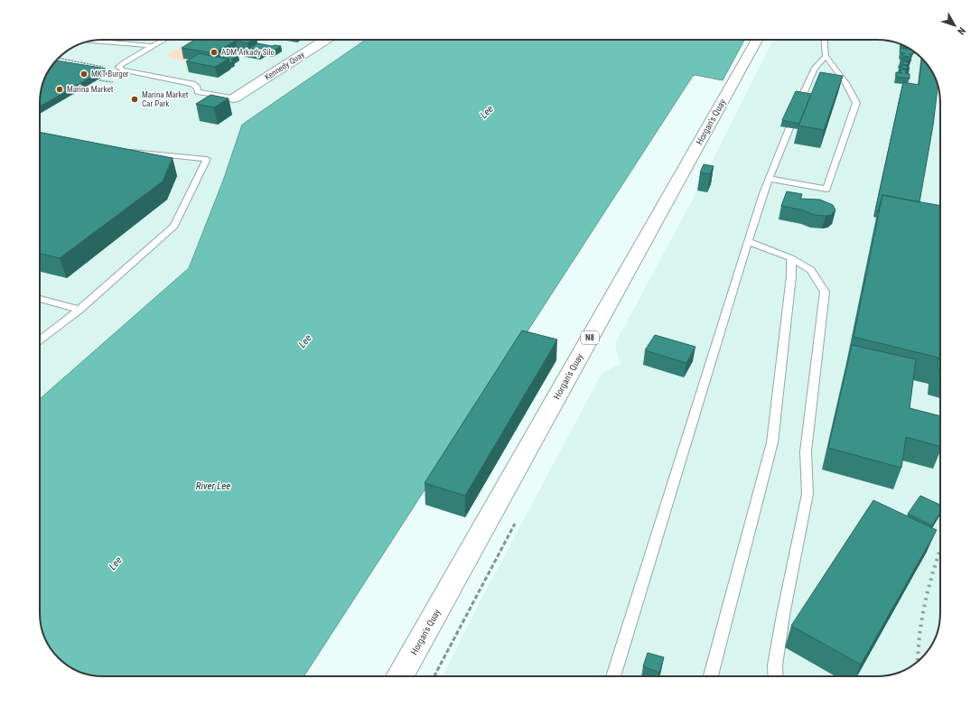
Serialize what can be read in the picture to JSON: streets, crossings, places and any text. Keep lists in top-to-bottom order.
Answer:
{
  "streets": {
    "main road": ["Kennedy Quay", "Horgan's Quay", "N8"]
  },
  "water": ["Lee", "River Lee"],
  "places": [
    "ADM Arkady Silo",
    "MKT Burger",
    "Marina Market",
    "Marina Market Car Park"
  ],
  "north": "bottom right"
}
